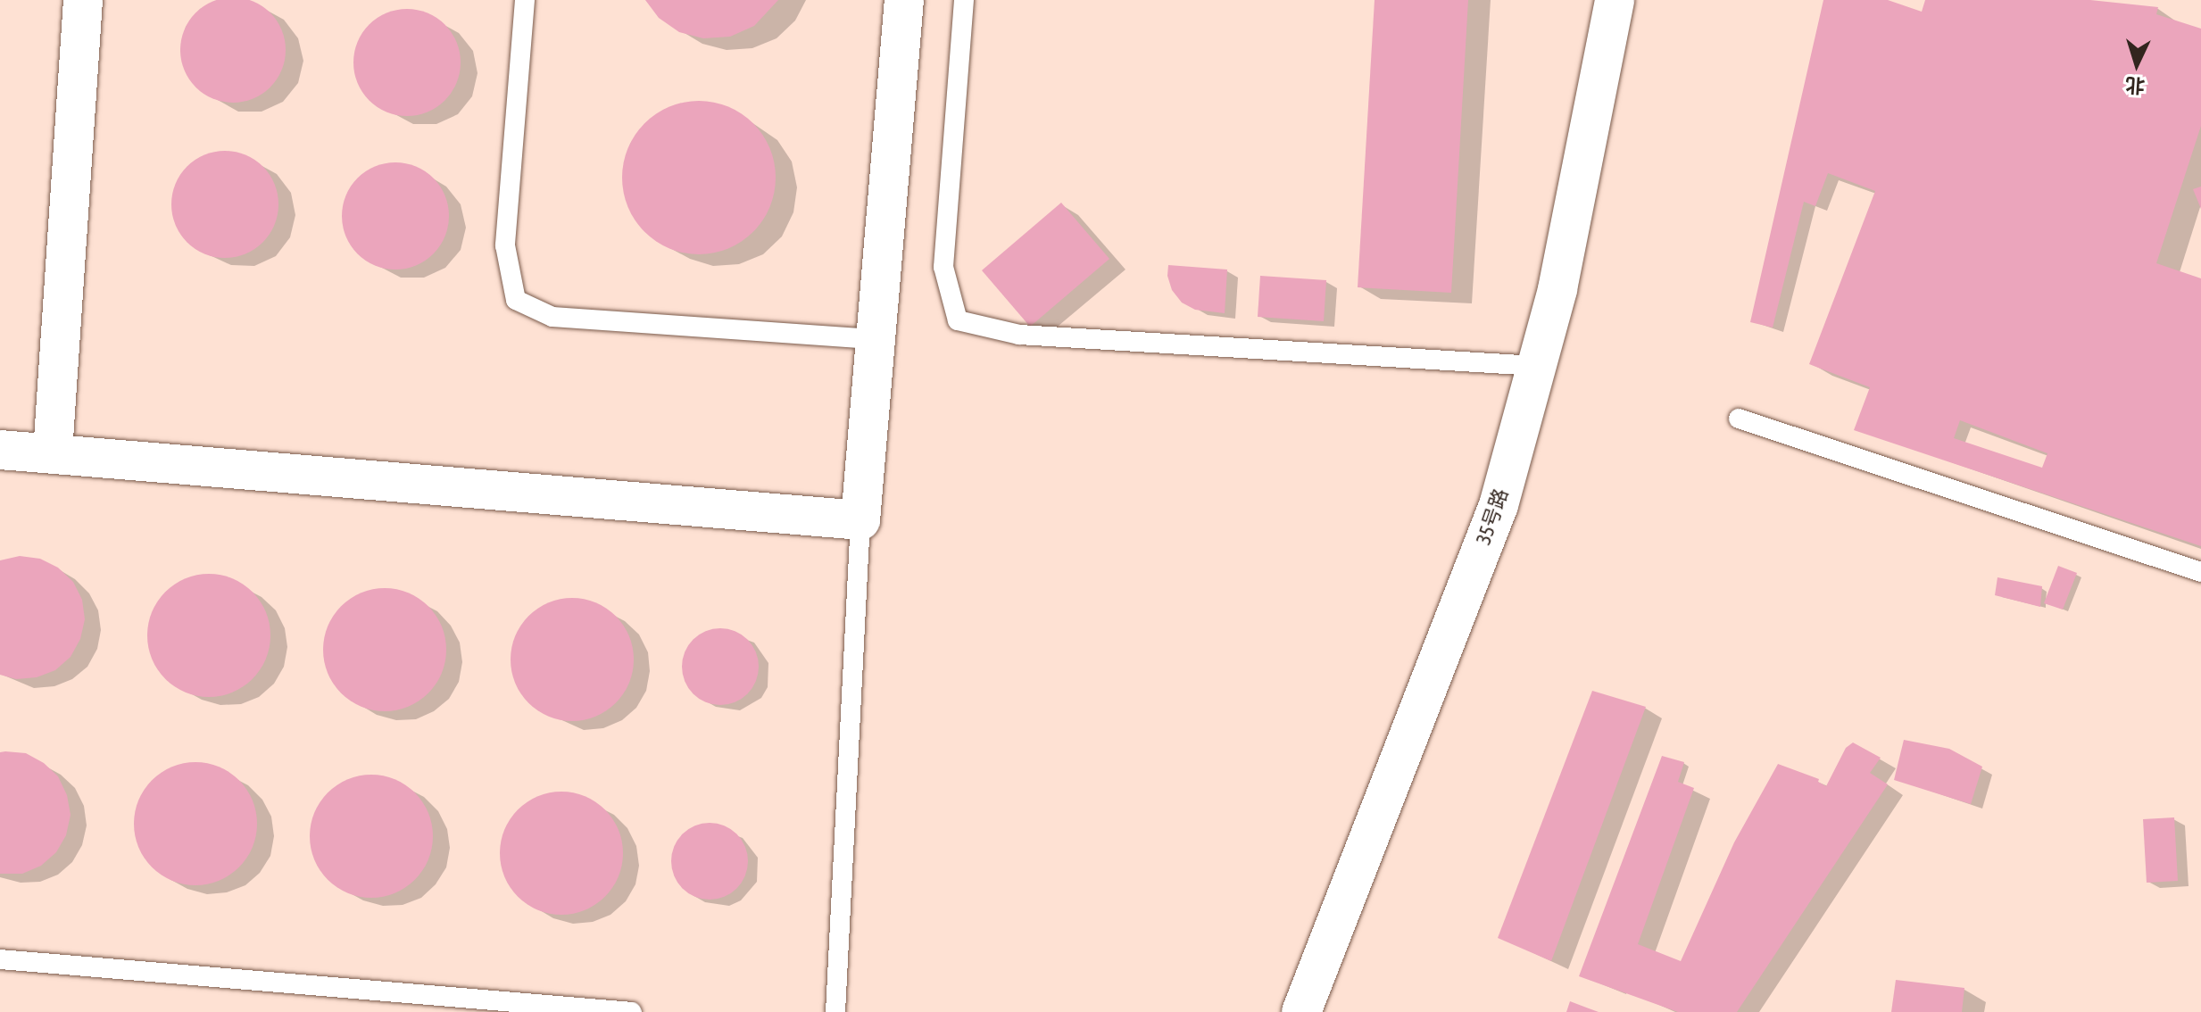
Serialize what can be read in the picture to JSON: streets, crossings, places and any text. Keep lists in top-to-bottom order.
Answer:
{
  "streets": {
    "street": ["35号路"]
  },
  "north": "bottom"
}
